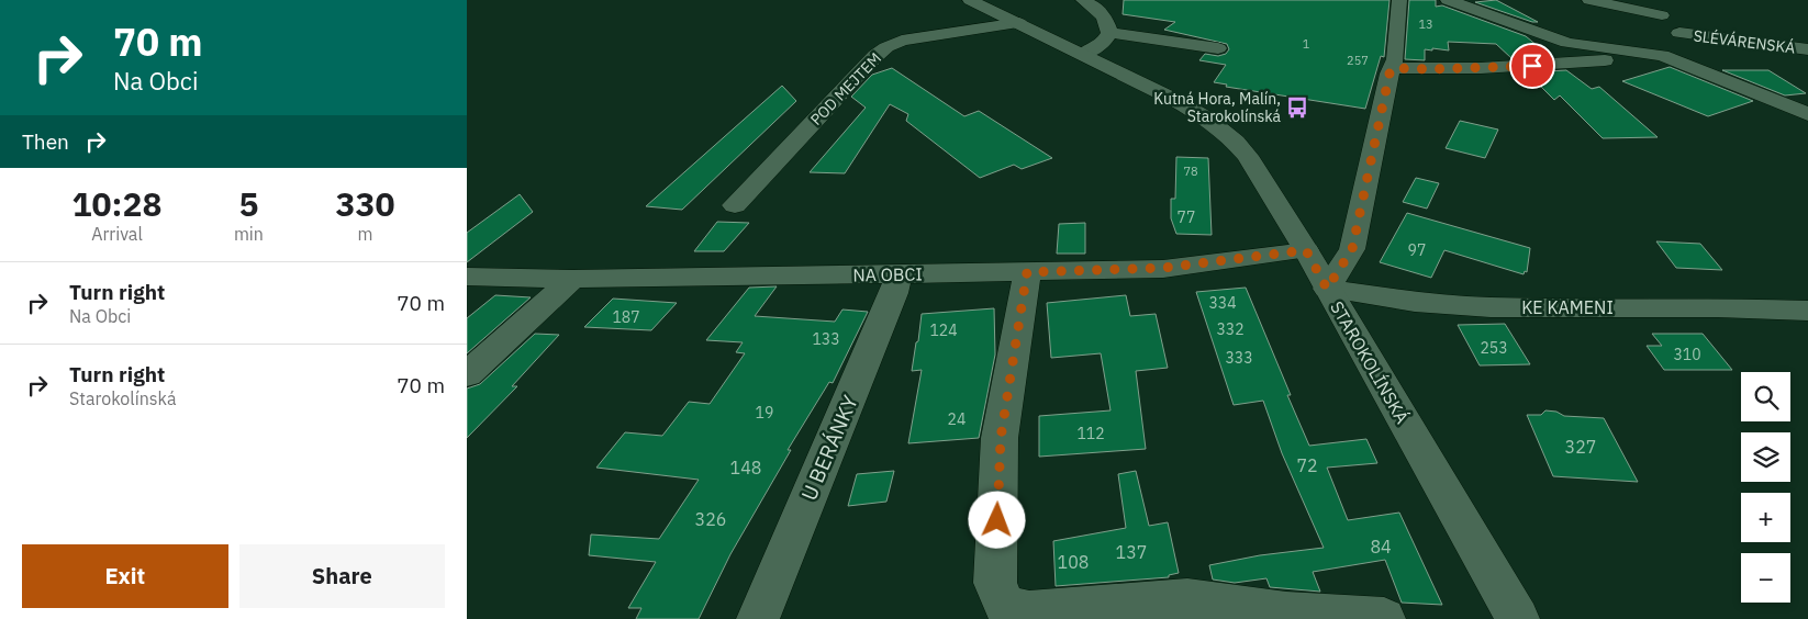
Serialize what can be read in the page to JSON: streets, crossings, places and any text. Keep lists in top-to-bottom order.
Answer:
{
  "streets": {
    "street": [
      "SLÉVÁRENSKÁ",
      "POD MEJTEM",
      "NA OBCI",
      "KE KAMENI",
      "STAROKOLÍNSKÁ",
      "U BERÁNKY"
    ]
  },
  "crossings": [
    ["POD MEJTEM", "STAROKOLÍNSKÁ"],
    ["NA OBCI", "STAROKOLÍNSKÁ"],
    ["NA OBCI", "U BERÁNKY"],
    ["KE KAMENI", "STAROKOLÍNSKÁ"]
  ],
  "places": {
    "bus stop": ["Kutná Hora, Malín, Starokolínská"]
  },
  "house_numbers": [
    "13",
    "1",
    "257",
    "78",
    "77",
    "97",
    "334",
    "187",
    "332",
    "124",
    "133",
    "253",
    "310",
    "333",
    "19",
    "24",
    "112",
    "327",
    "72",
    "148",
    "326",
    "84",
    "137",
    "108"
  ],
  "page": {
    "turn": ["70 m", "Na Obci"],
    "then": "Then",
    "eta": [
      "10:28",
      "Arrival",
      "5",
      "min",
      "330",
      "m"
    ],
    "list": [
      {
        "name": "Turn right",
        "note": "Na Obci",
        "value": "70 m"
      },
      {
        "name": "Turn right",
        "note": "Starokolínská",
        "value": "70 m"
      }
    ],
    "map_buttons": ["+", "−"],
    "buttons": ["Exit", "Share"]
  }
}
